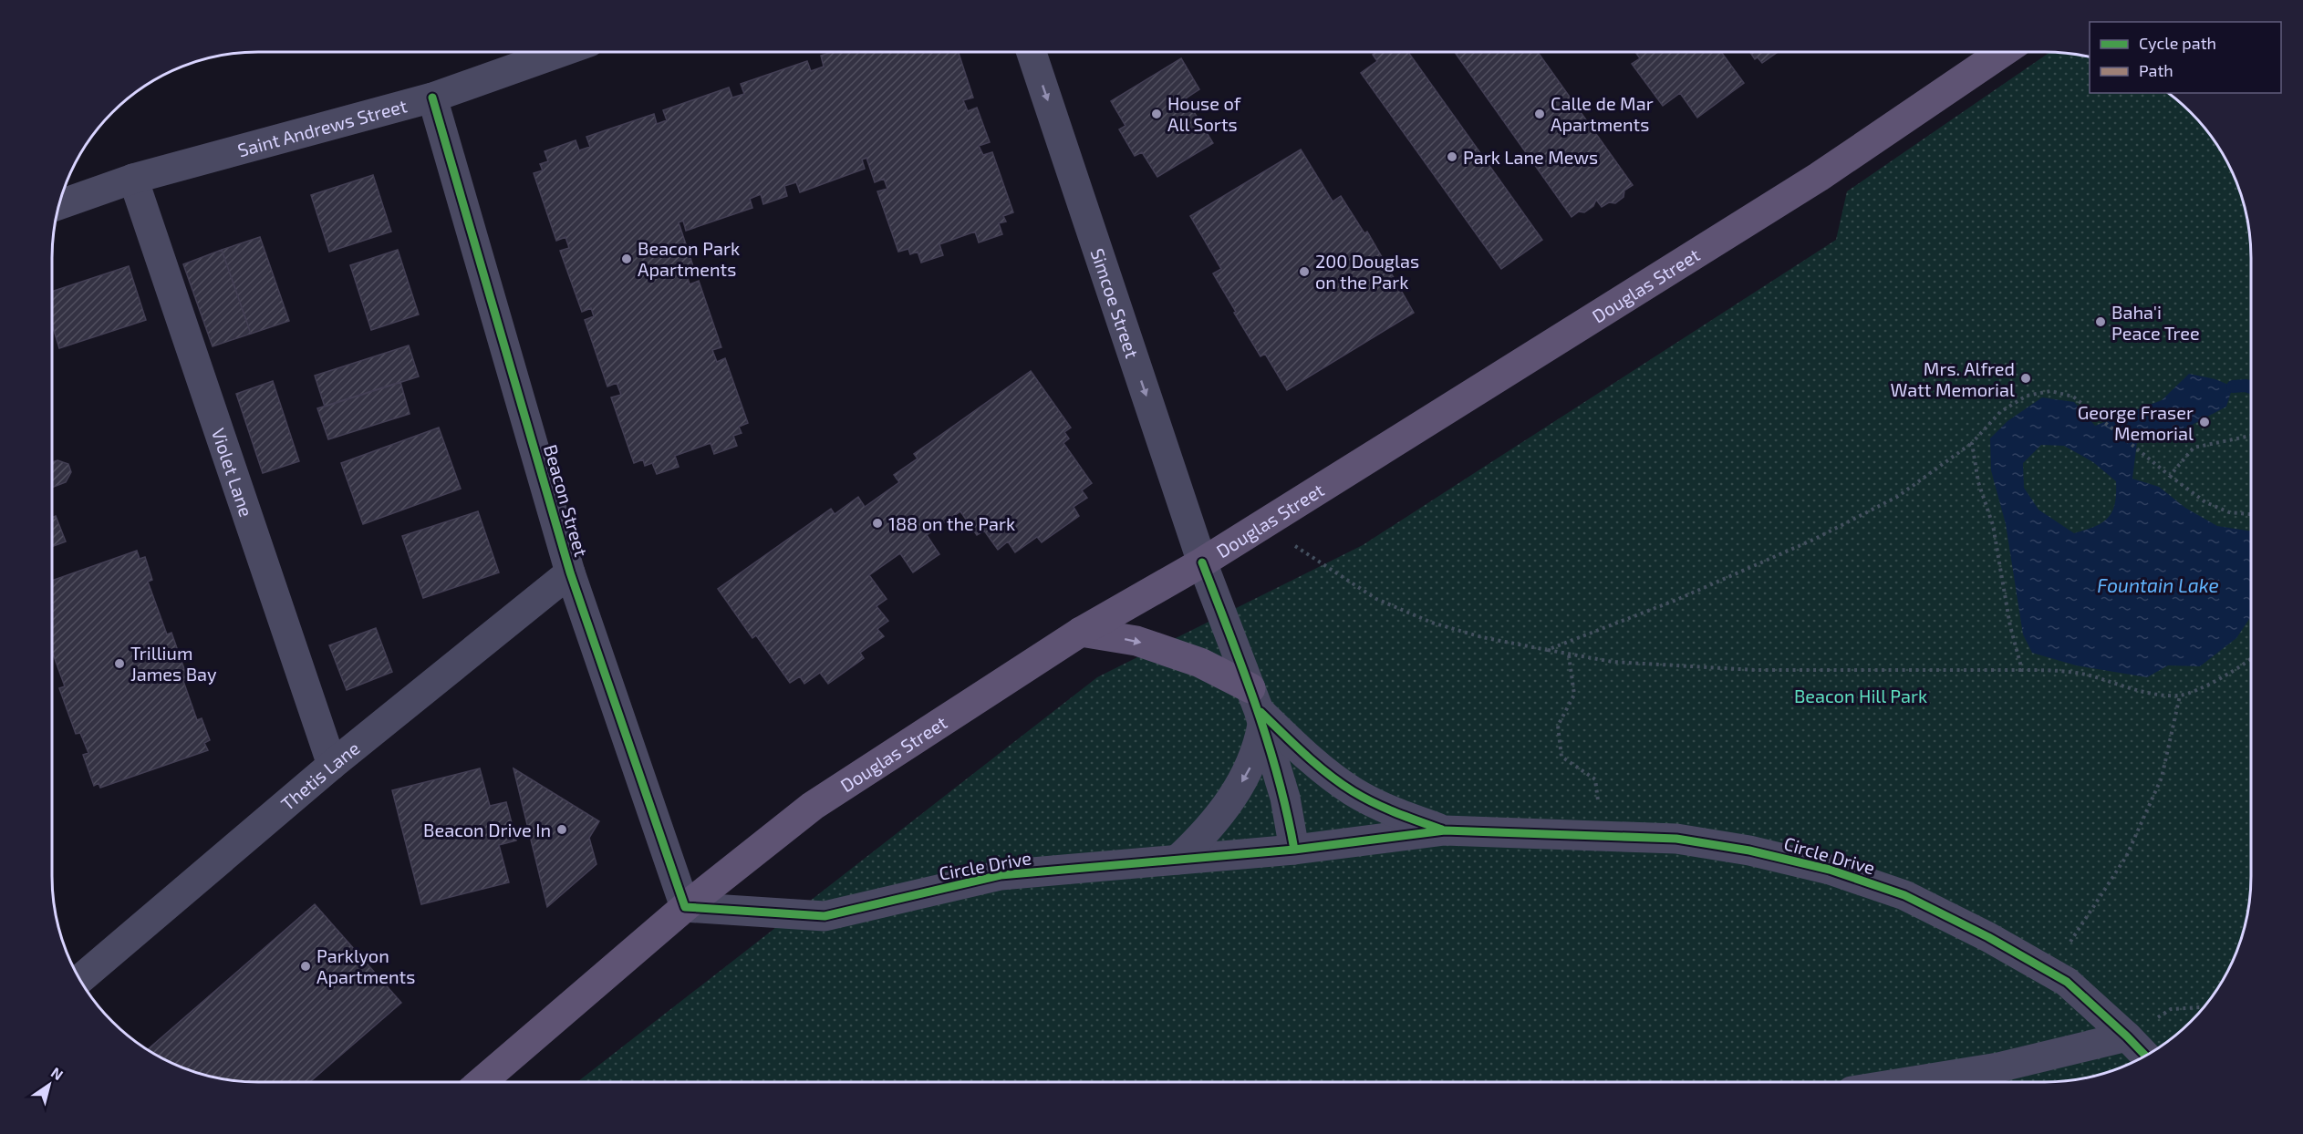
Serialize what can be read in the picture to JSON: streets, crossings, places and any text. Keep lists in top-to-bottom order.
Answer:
{
  "streets": {
    "main road": ["Douglas Street"],
    "street": [
      "Saint Andrews Street",
      "Simcoe Street",
      "Violet Lane",
      "Beacon Street",
      "Thetis Lane",
      "Circle Drive"
    ]
  },
  "crossings": [
    ["Saint Andrews Street", "Violet Lane"],
    ["Saint Andrews Street", "Beacon Street"],
    ["Douglas Street", "Simcoe Street"],
    ["Douglas Street", "Beacon Street"],
    ["Douglas Street", "Circle Drive"],
    ["Simcoe Street", "Circle Drive"],
    ["Violet Lane", "Thetis Lane"],
    ["Beacon Street", "Thetis Lane"],
    ["Beacon Street", "Circle Drive"]
  ],
  "one_way": ["Simcoe Street"],
  "water": ["Fountain Lake"],
  "parks": ["Beacon Hill Park"],
  "places": [
    "House of All Sorts",
    "Calle de Mar Apartments",
    "Park Lane Mews",
    "Beacon Park Apartments",
    "200 Douglas on the Park",
    "Baha'i Peace Tree",
    "Mrs. Alfred Watt Memorial",
    "George Fraser Memorial",
    "188 on the Park",
    "Trillium James Bay",
    "Beacon Drive In",
    "Parklyon Apartments"
  ],
  "legend": ["Cycle path", "Path"],
  "north": "top right"
}
